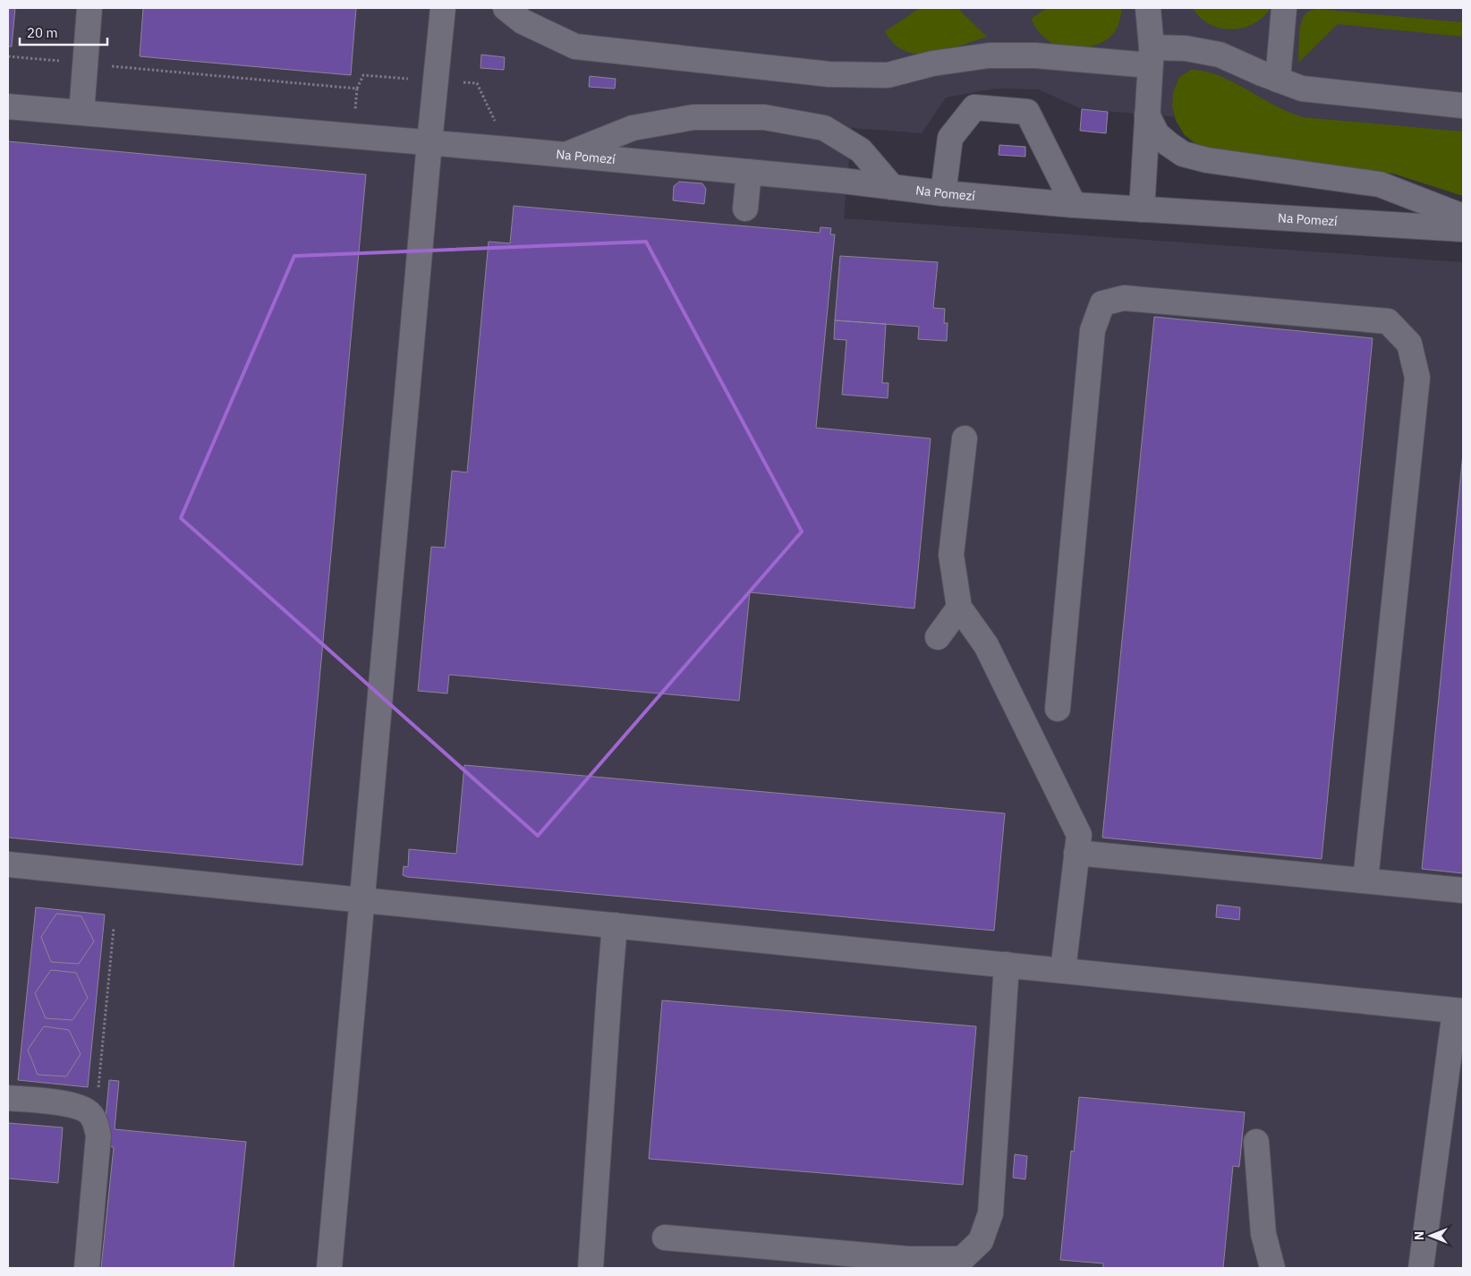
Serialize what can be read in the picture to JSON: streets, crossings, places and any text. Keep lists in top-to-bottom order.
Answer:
{
  "streets": {
    "street": ["Na Pomezí"]
  },
  "scale_bar": "20 m",
  "north": "left"
}
